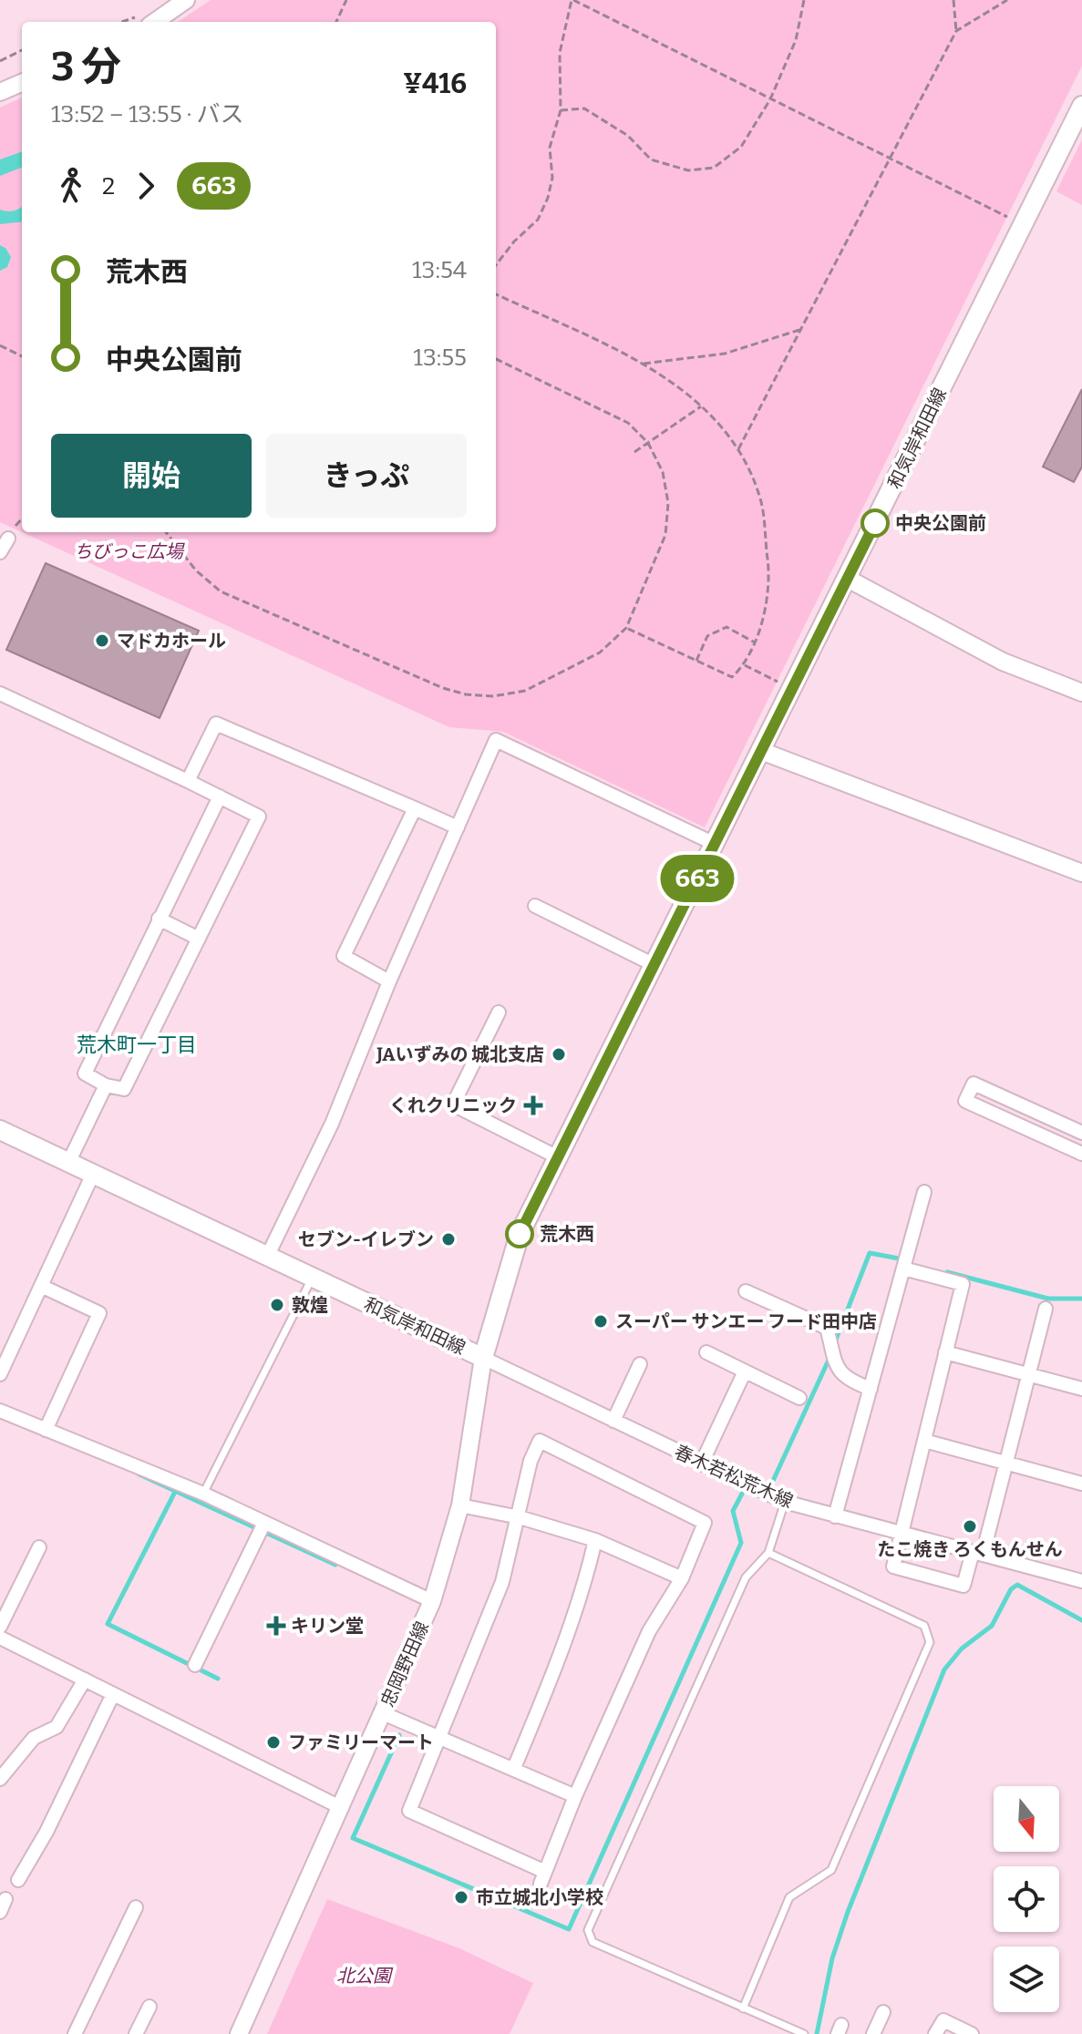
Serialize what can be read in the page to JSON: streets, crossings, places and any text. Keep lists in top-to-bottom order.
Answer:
{
  "streets": {
    "main road": ["和気岸和田線"],
    "street": ["春木若松荒木線", "忠岡野田線"]
  },
  "crossings": [
    ["和気岸和田線", "春木若松荒木線"],
    ["和気岸和田線", "忠岡野田線"],
    ["春木若松荒木線", "忠岡野田線"]
  ],
  "districts": ["荒木町一丁目"],
  "parks": ["ちびっこ広場", "北公園"],
  "places": {
    "other": [
      "中央公園前",
      "マドカホール",
      "JAいずみの 城北支店",
      "荒木西",
      "セブン-イレブン",
      "敦煌",
      "スーパー サンエー フード田中店",
      "たこ焼き ろくもんせん",
      "ファミリーマート",
      "市立城北小学校"
    ],
    "health": ["くれクリニック", "キリン堂"]
  },
  "lines": ["bus line 663"],
  "north": "bottom",
  "page": {
    "on_map": "663",
    "heading": ["3 分", "13:52 – 13:55 · バス", "¥416"],
    "legs": ["2", "663"],
    "list": [
      {
        "name": "荒木西",
        "value": "13:54"
      },
      {
        "name": "中央公園前",
        "value": "13:55"
      }
    ],
    "buttons": ["開始", "きっぷ"]
  }
}
